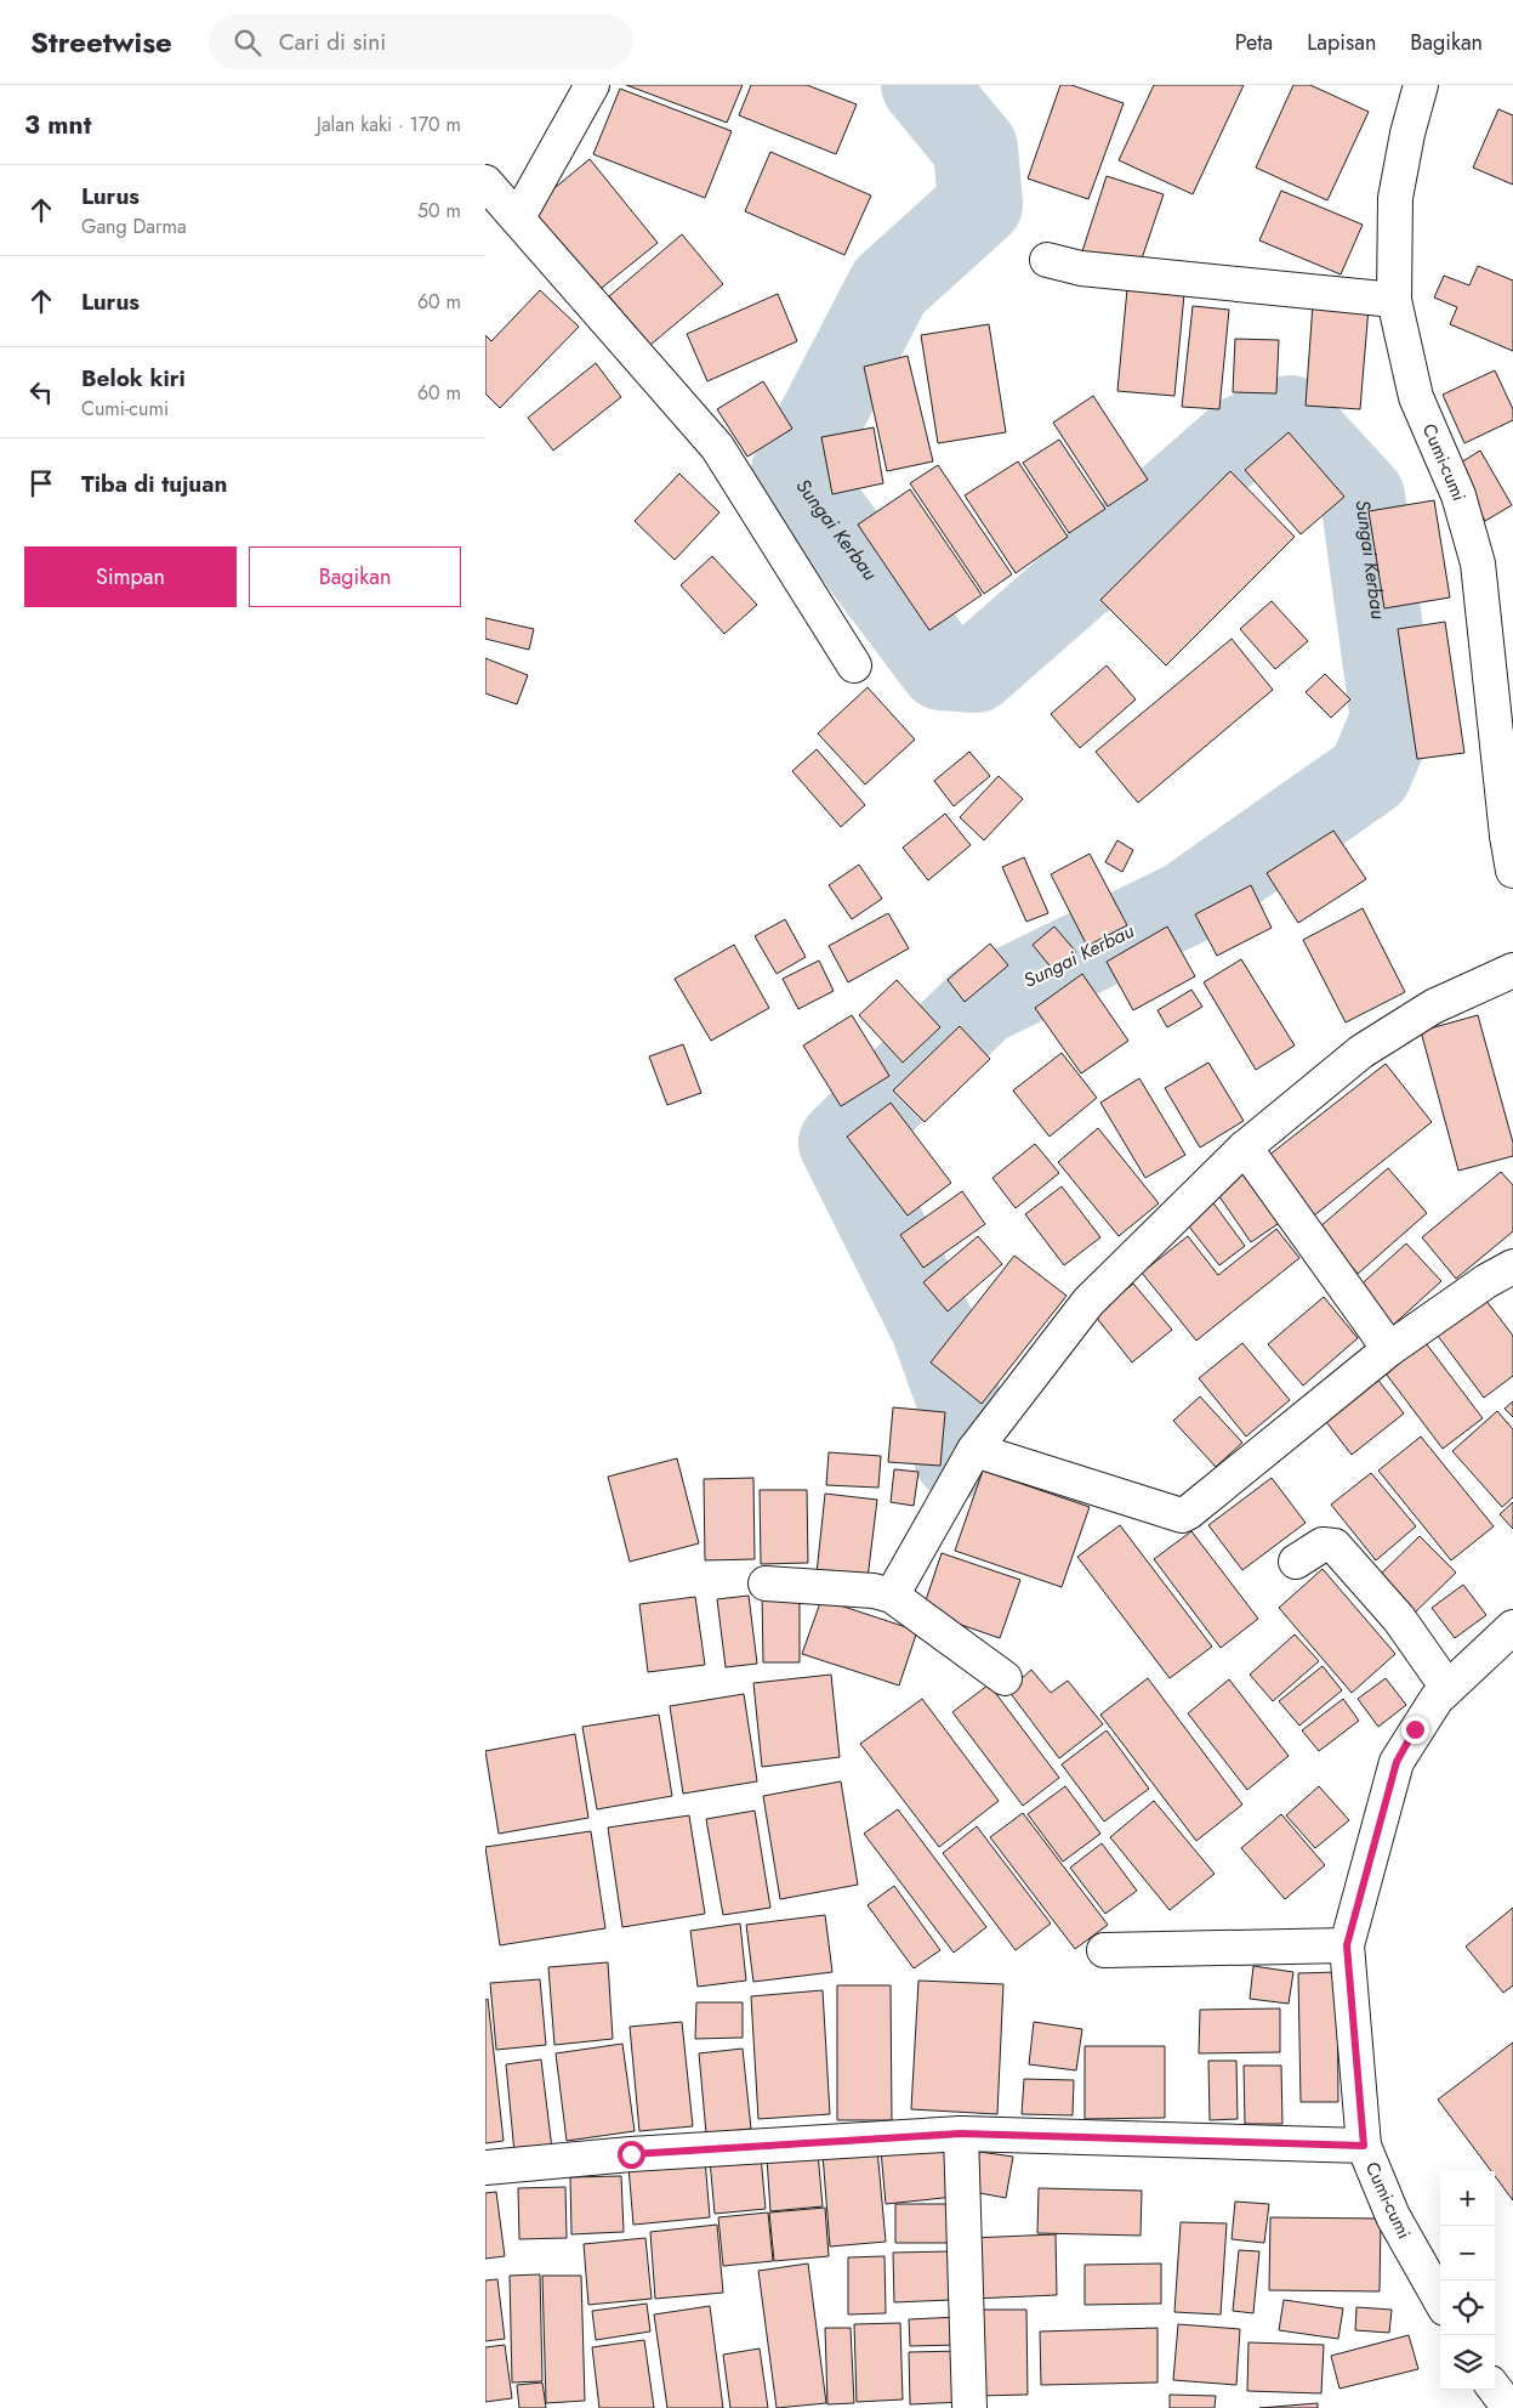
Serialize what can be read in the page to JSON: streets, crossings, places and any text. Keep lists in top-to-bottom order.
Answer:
{
  "streets": {
    "street": ["Cumi-cumi"]
  },
  "water": ["Sungai Kerbau"],
  "page": {
    "header": "Streetwise",
    "search": "Cari di sini",
    "nav": ["Peta", "Lapisan", "Bagikan"],
    "heading": ["3 mnt", "Jalan kaki · 170 m"],
    "list": [
      ["Lurus", "Gang Darma", "50 m"],
      ["Lurus", "60 m"],
      ["Belok kiri", "Cumi-cumi", "60 m"],
      "Tiba di tujuan"
    ],
    "buttons": ["Simpan", "Bagikan"],
    "map_buttons": ["+", "−"]
  }
}
